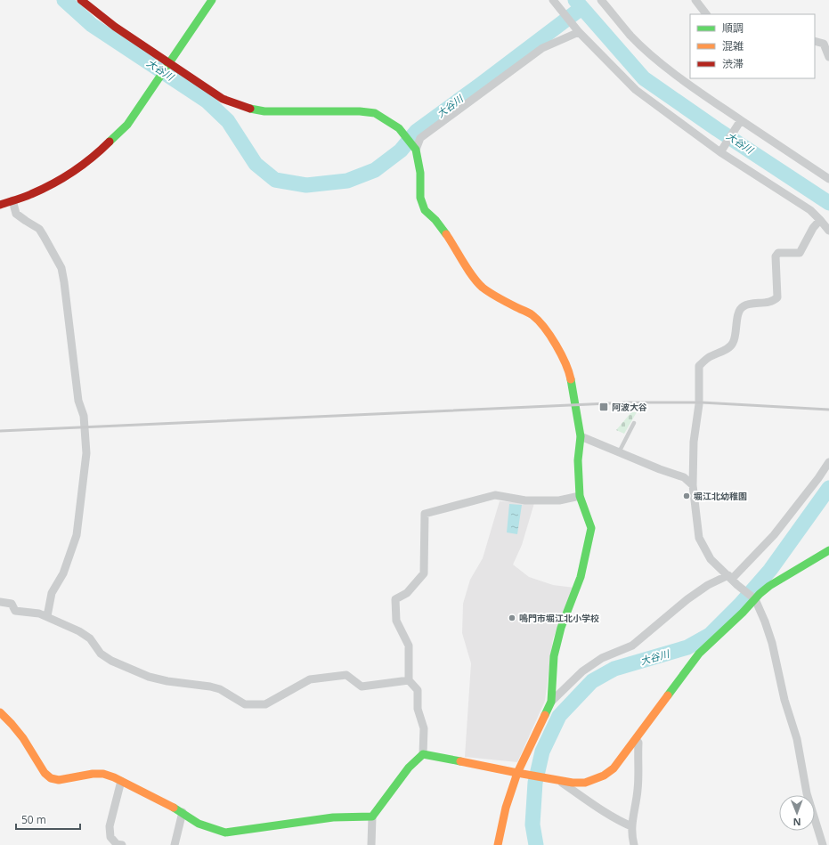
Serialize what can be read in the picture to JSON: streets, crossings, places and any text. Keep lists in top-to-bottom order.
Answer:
{
  "water": ["大谷川"],
  "places": {
    "transit": ["阿波大谷"],
    "other": ["堀江北幼稚園", "鳴門市堀江北小学校"]
  },
  "legend": ["順調", "混雑", "渋滞"],
  "scale_bar": "50 m",
  "north": "bottom"
}
